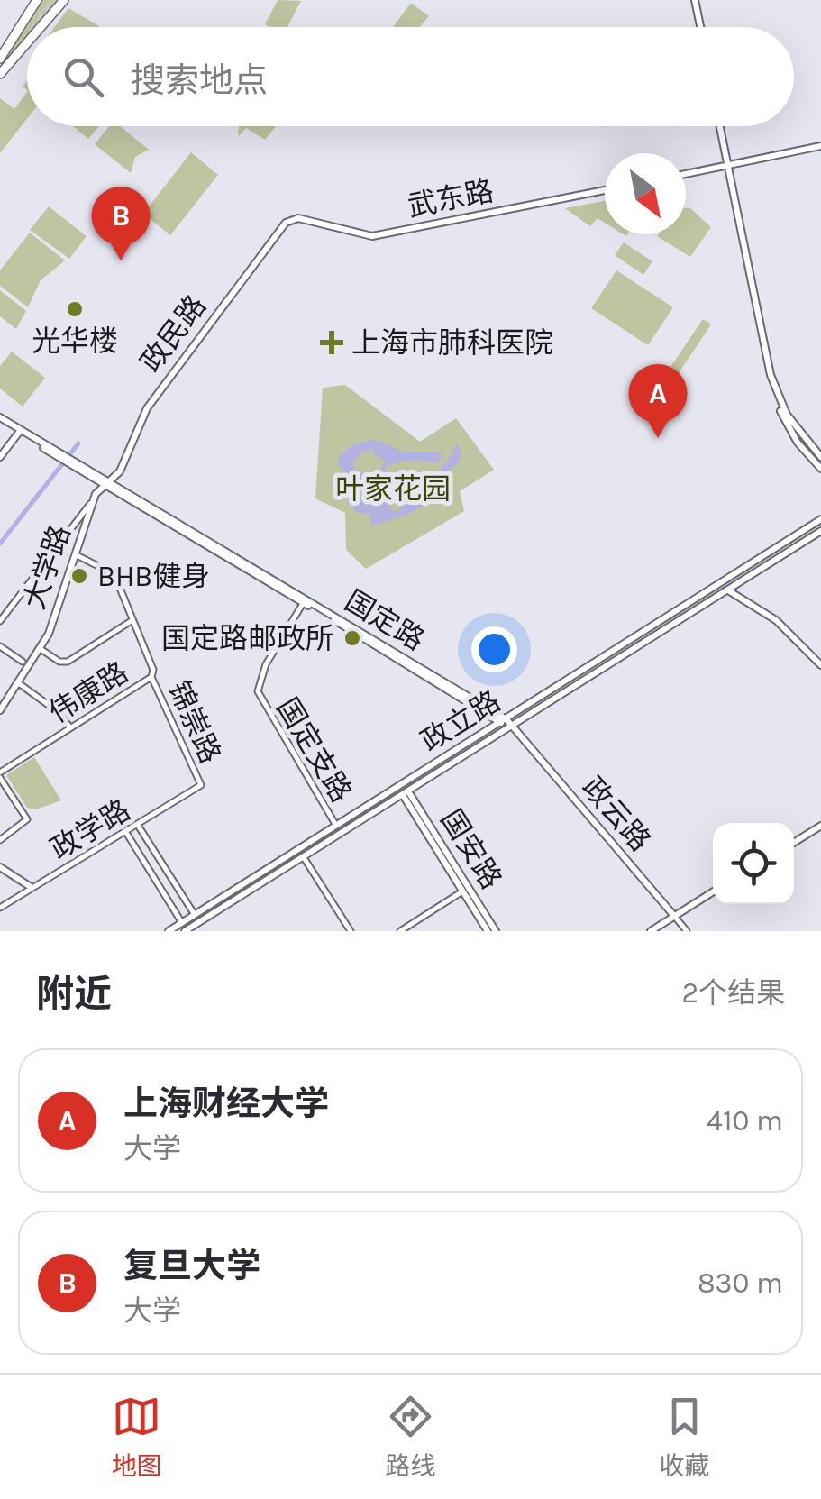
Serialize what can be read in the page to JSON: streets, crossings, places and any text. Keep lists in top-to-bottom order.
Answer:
{
  "streets": {
    "street": [
      "武东路",
      "政民路",
      "大学路",
      "国定路",
      "伟康路",
      "政立路",
      "锦崇路",
      "国定支路",
      "政云路",
      "政学路",
      "国安路"
    ]
  },
  "crossings": [
    ["武东路", "政民路"],
    ["政民路", "大学路"],
    ["政民路", "国定路"],
    ["大学路", "国定路"],
    ["大学路", "锦崇路"],
    ["国定路", "政立路"],
    ["国定路", "国定支路"],
    ["国定路", "政云路"],
    ["伟康路", "锦崇路"],
    ["政立路", "国定支路"],
    ["政立路", "政云路"],
    ["政立路", "国安路"],
    ["锦崇路", "政学路"]
  ],
  "parks": ["叶家花园"],
  "places": {
    "other": ["光华楼", "BHB健身", "国定路邮政所"],
    "health": ["上海市肺科医院"]
  },
  "north": "bottom right",
  "page": {
    "search": "搜索地点",
    "pins": ["B", "A"],
    "heading": ["附近", "2个结果"],
    "list": [
      {
        "mark": "A",
        "name": "上海财经大学",
        "note": "大学",
        "value": "410 m"
      },
      {
        "mark": "B",
        "name": "复旦大学",
        "note": "大学",
        "value": "830 m"
      }
    ],
    "nav": ["地图", "路线", "收藏"]
  }
}
